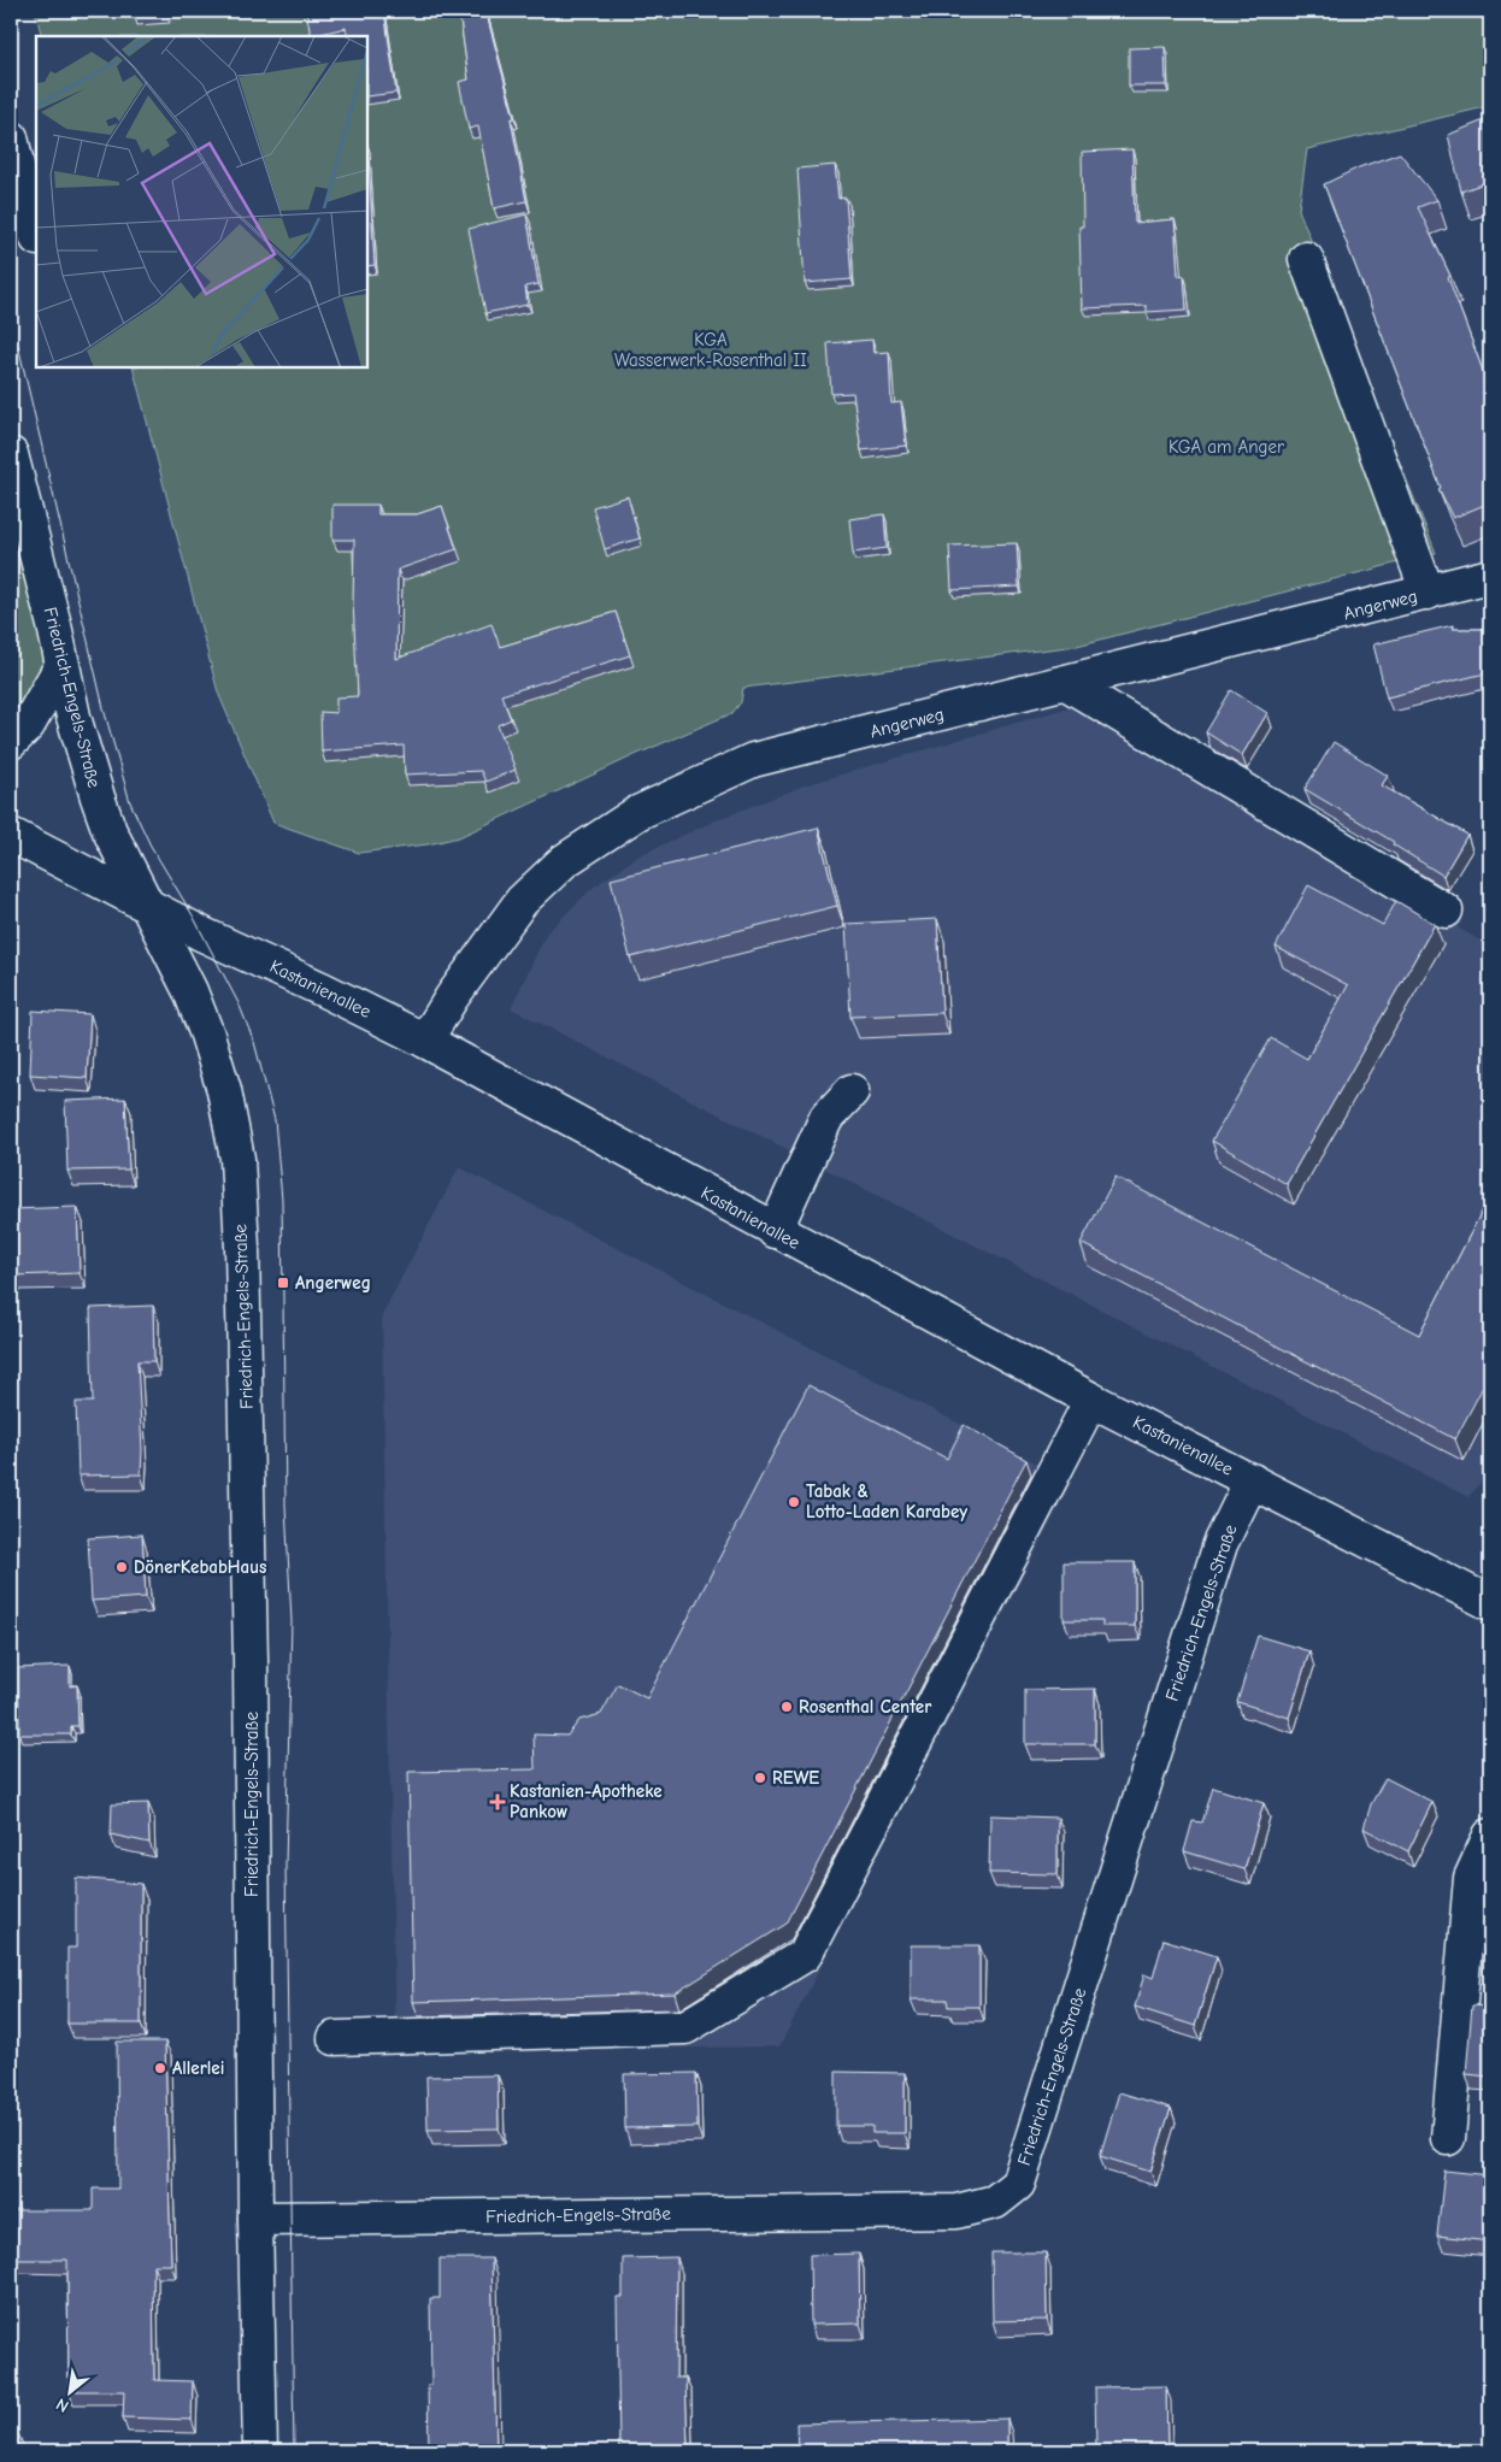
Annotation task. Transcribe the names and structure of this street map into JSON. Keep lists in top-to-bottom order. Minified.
{"streets":{"street":["Angerweg","Friedrich-Engels-Straße","Kastanienallee"]},"crossings":[["Angerweg","Kastanienallee"],["Friedrich-Engels-Straße","Kastanienallee"]],"parks":["KGA Wasserwerk-Rosenthal II","KGA am Anger"],"places":{"transit":["Angerweg"],"other":["Tabak & Lotto-Laden Karabey","DönerKebabHaus","Rosenthal Center","REWE","Allerlei"],"health":["Kastanien-Apotheke Pankow"]},"north":"bottom left"}
